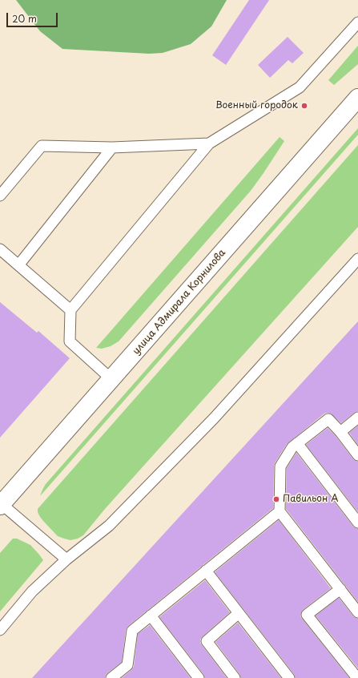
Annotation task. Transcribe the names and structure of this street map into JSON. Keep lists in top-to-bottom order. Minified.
{"streets":{"main road":["улица Адмирала Корнилова"]},"places":["Военный городок","Павильон А"],"scale_bar":"20 m"}
